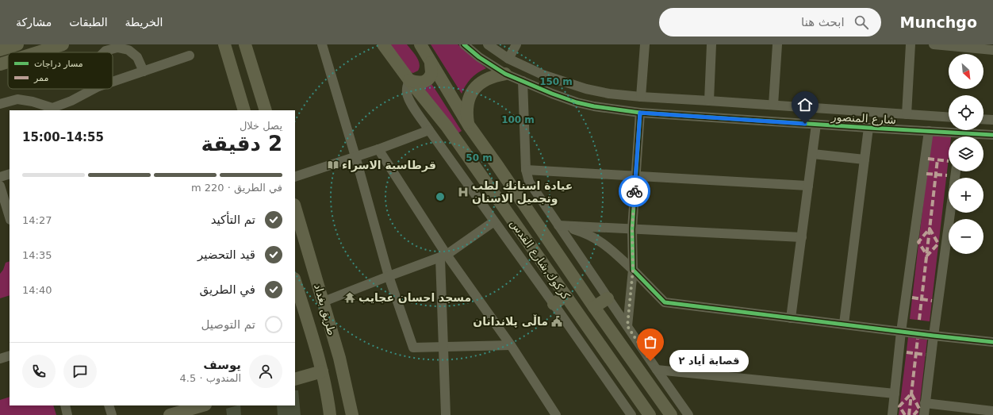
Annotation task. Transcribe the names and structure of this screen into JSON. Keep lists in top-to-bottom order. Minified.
{"streets":{"main road":["كركوك,شارع القدس","طريق بغداد"],"street":["شارع المنصور"]},"places":{"library":["قرطاسية الاسراء"],"hospital":["عيادة اسنانك لطب وتجميل الاسنان"],"temple":["مسجد احسان عجايب"],"public building":["ماڵی پلاندانان"],"other":["قصابة أياد ٢"]},"legend":["مسار دراجات","ممر"],"north":"bottom right","page":{"header":"Munchgo","search":"ابحث هنا","nav":["الخريطة","الطبقات","مشاركة"],"map_buttons":["+","−"],"heading":["2 دقيقة","يصل خلال","14:55–15:00"],"panel":["يوسف","المندوب · 4.5"],"bar":"في الطريق · 220 m","list":[["تم التأكيد","14:27"],["قيد التحضير","14:35"],["في الطريق","14:40"],"تم التوصيل"],"bubble":"قصابة أياد ٢"},"rings":["150 m","100 m","50 m"]}
